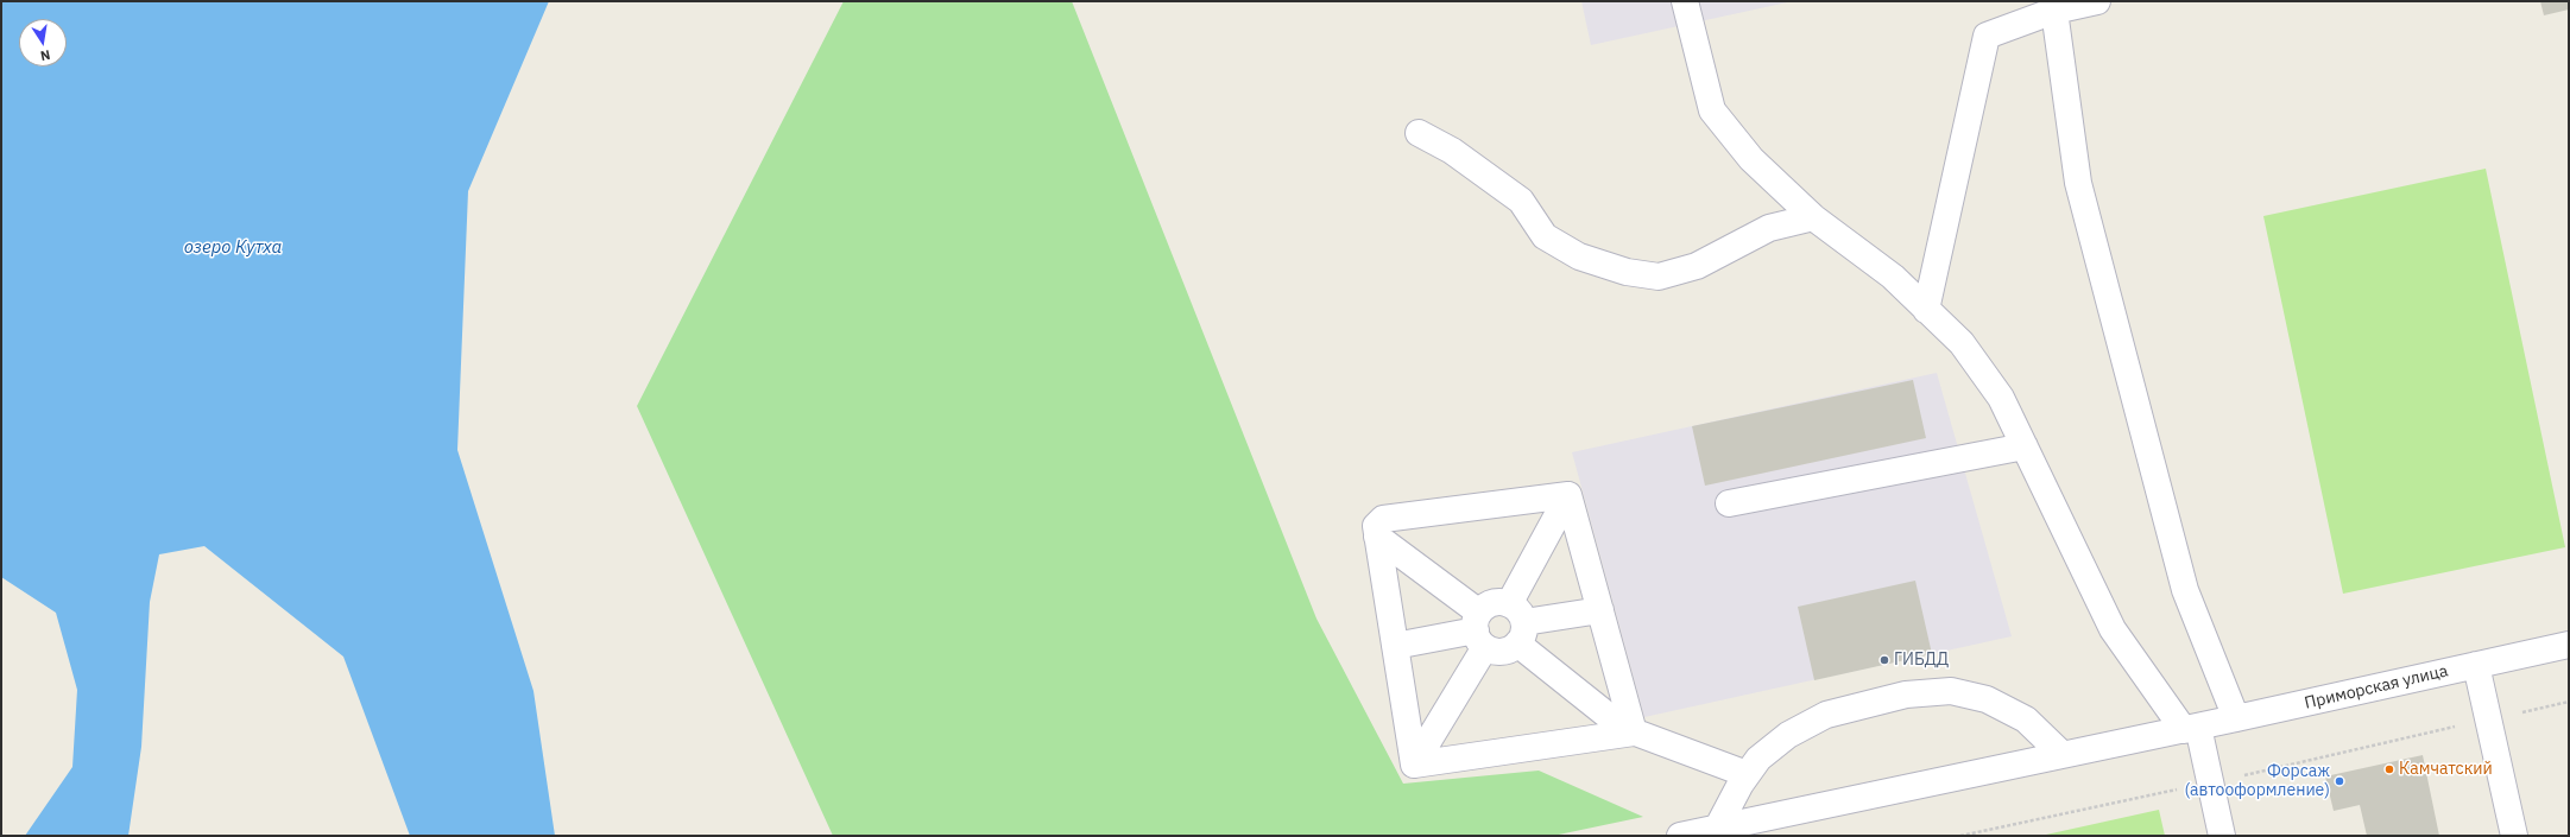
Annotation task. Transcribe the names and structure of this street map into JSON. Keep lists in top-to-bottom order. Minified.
{"streets":{"street":["Приморская улица"]},"water":["озеро Кутха"],"places":["ГИБДД","Камчатский","Форсаж (автооформление)"],"north":"bottom"}
